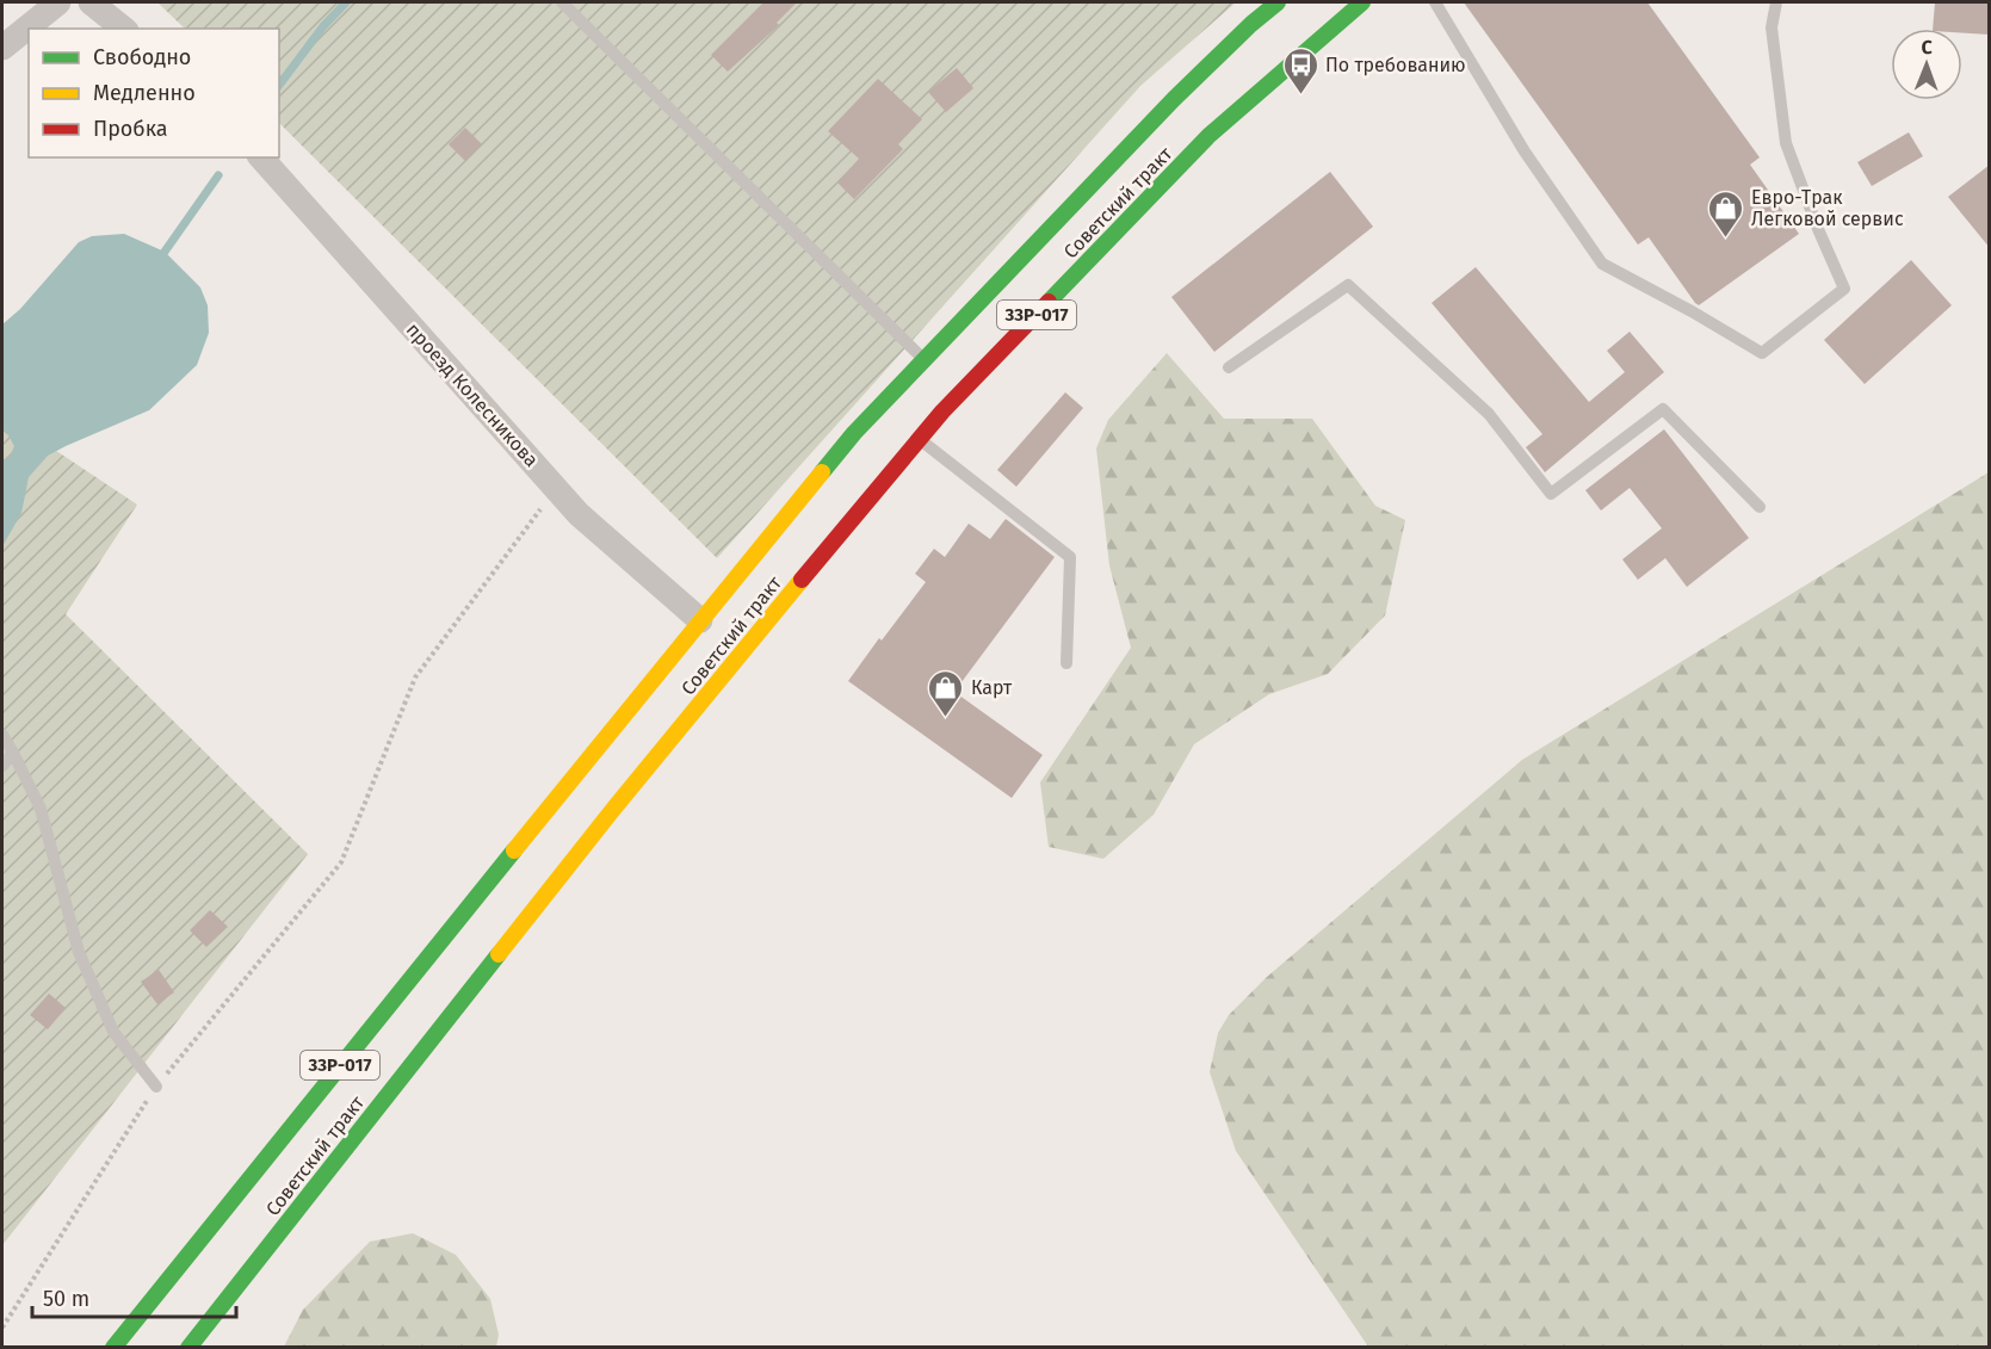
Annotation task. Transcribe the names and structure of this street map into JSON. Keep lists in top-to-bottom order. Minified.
{"streets":{"highway":["Советский тракт","33Р-017"],"street":["проезд Колесникова"]},"crossings":[["Советский тракт","проезд Колесникова"]],"places":{"bus stop":["По требованию"],"shop":["Евро-Трак Легковой сервис","Карт"]},"legend":["Свободно","Медленно","Пробка"],"scale_bar":"50 m","north":"top"}
